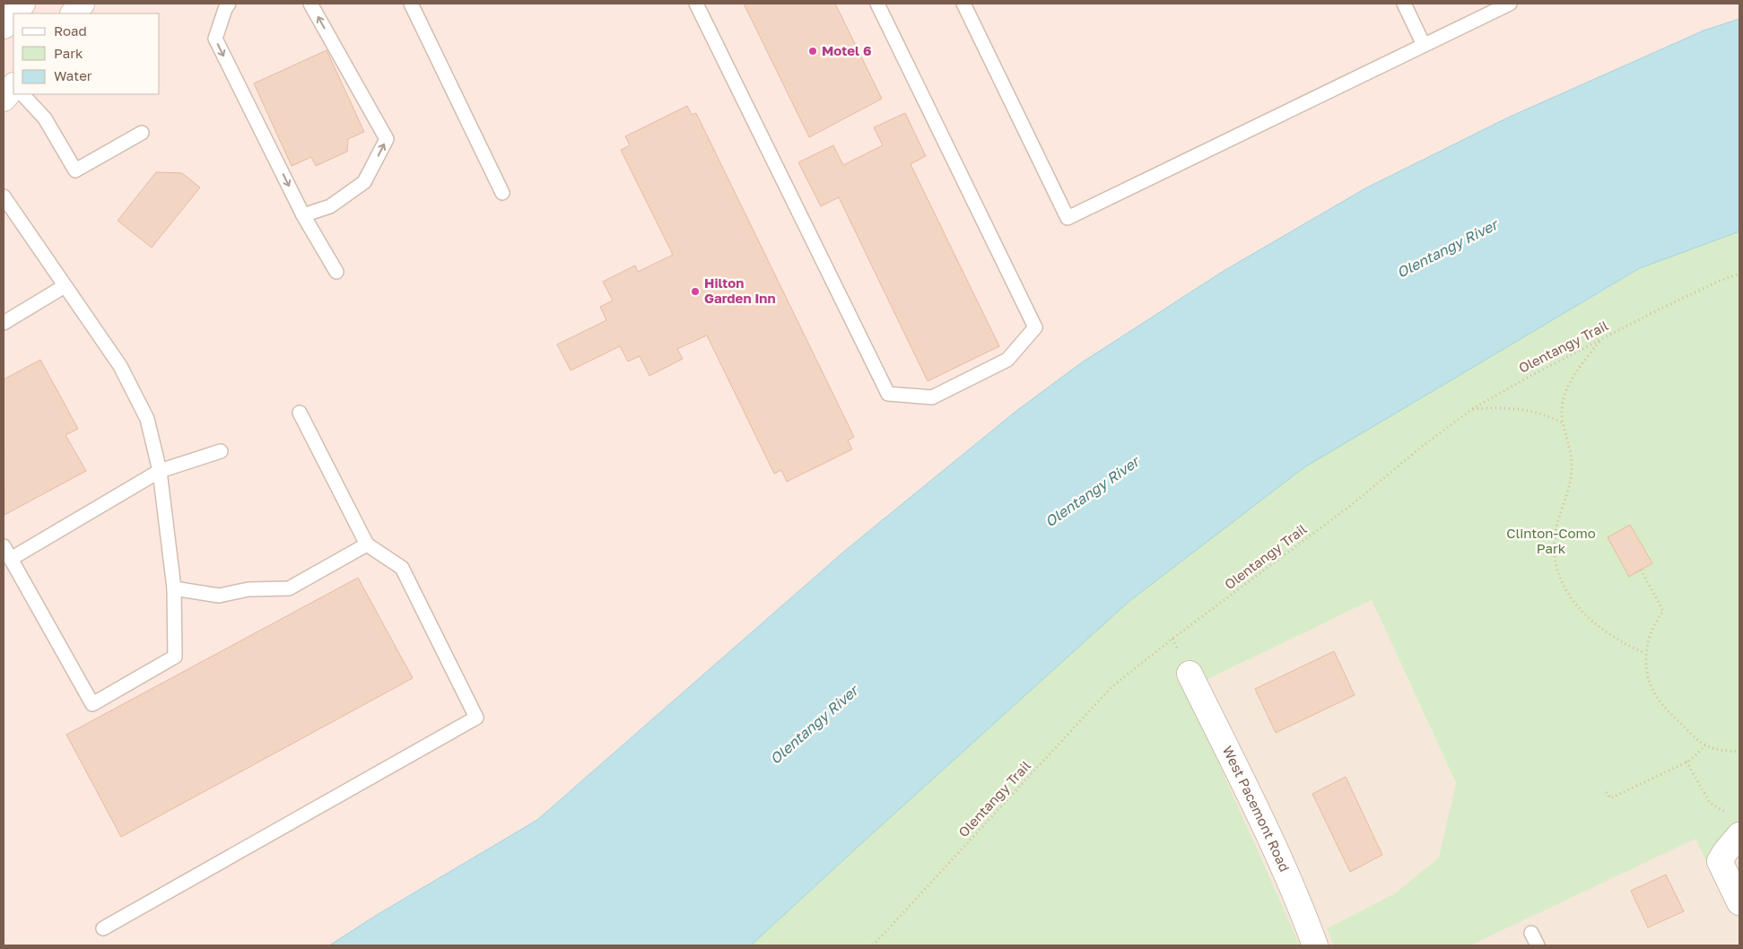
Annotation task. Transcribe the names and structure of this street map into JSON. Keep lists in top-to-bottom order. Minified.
{"streets":{"street":["West Pacemont Road"],"path":["Olentangy Trail"]},"water":["Olentangy River"],"parks":["Clinton-Como Park"],"places":["Motel 6","Hilton Garden Inn"],"legend":["Road","Park","Water"]}
